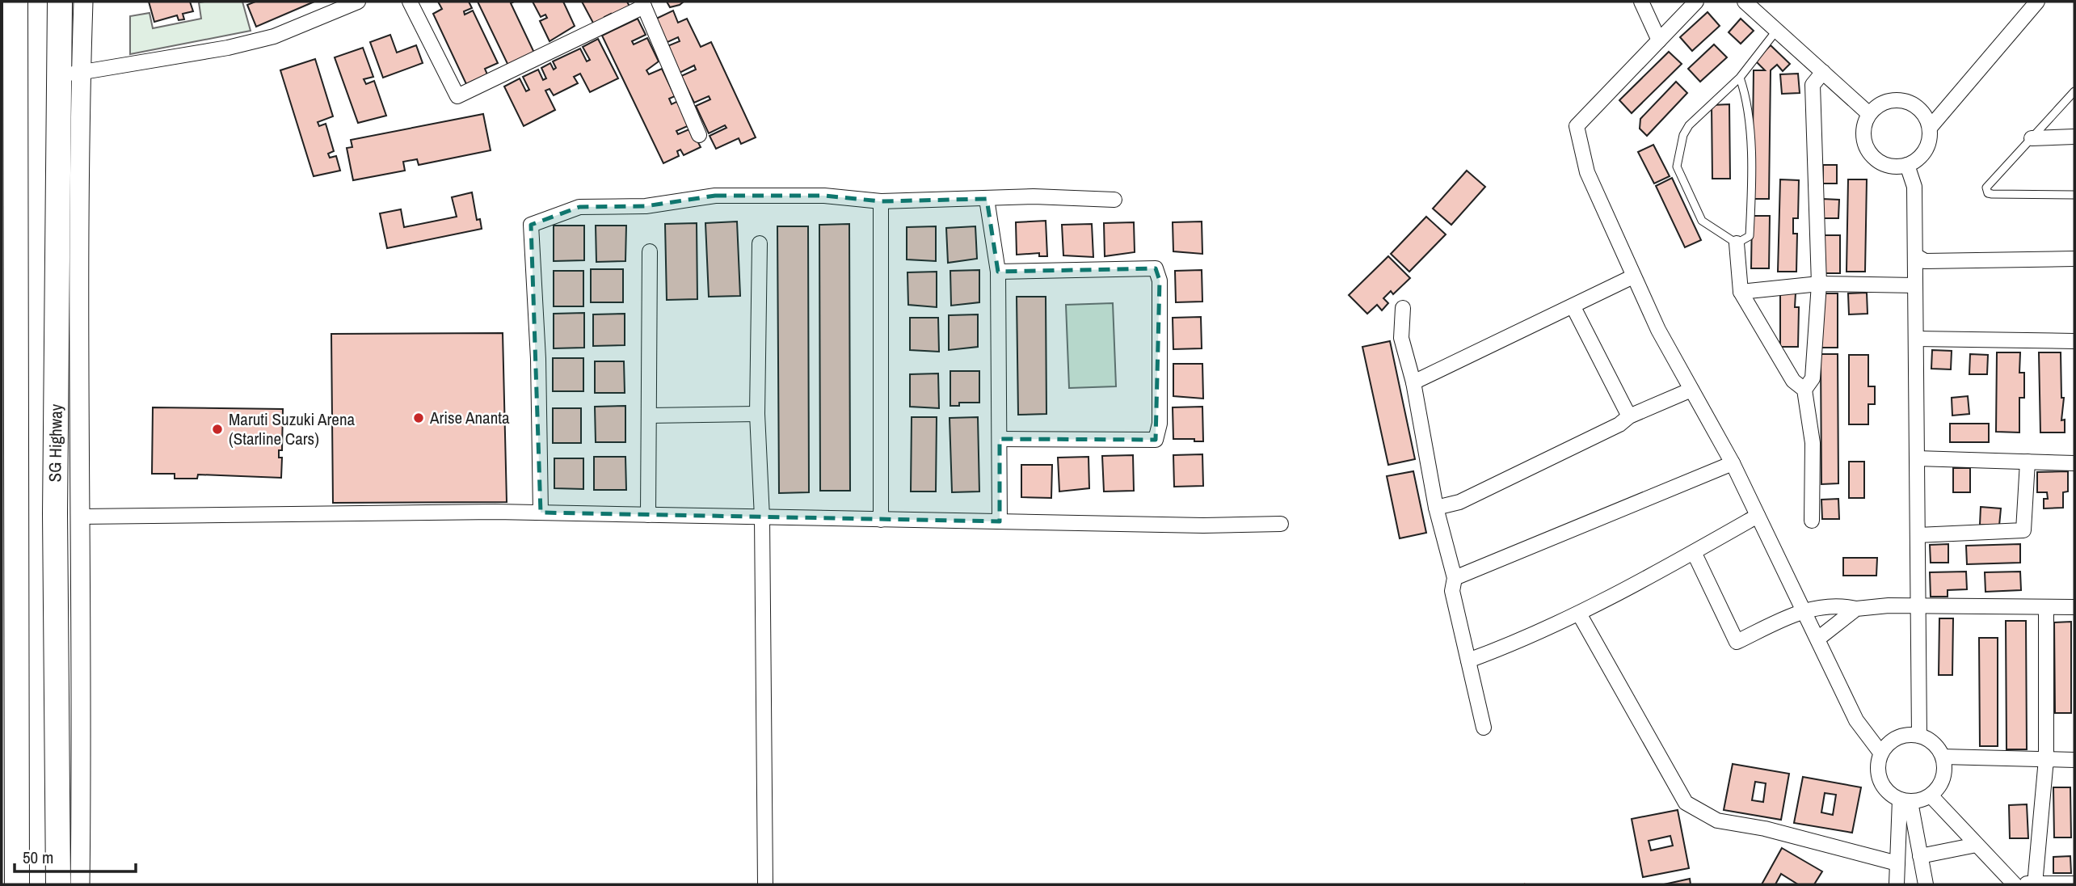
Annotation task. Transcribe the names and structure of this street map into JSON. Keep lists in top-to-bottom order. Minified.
{"streets":{"highway":["SG Highway"]},"places":["Arise Ananta","Maruti Suzuki Arena (Starline Cars)"],"scale_bar":"50 m"}
